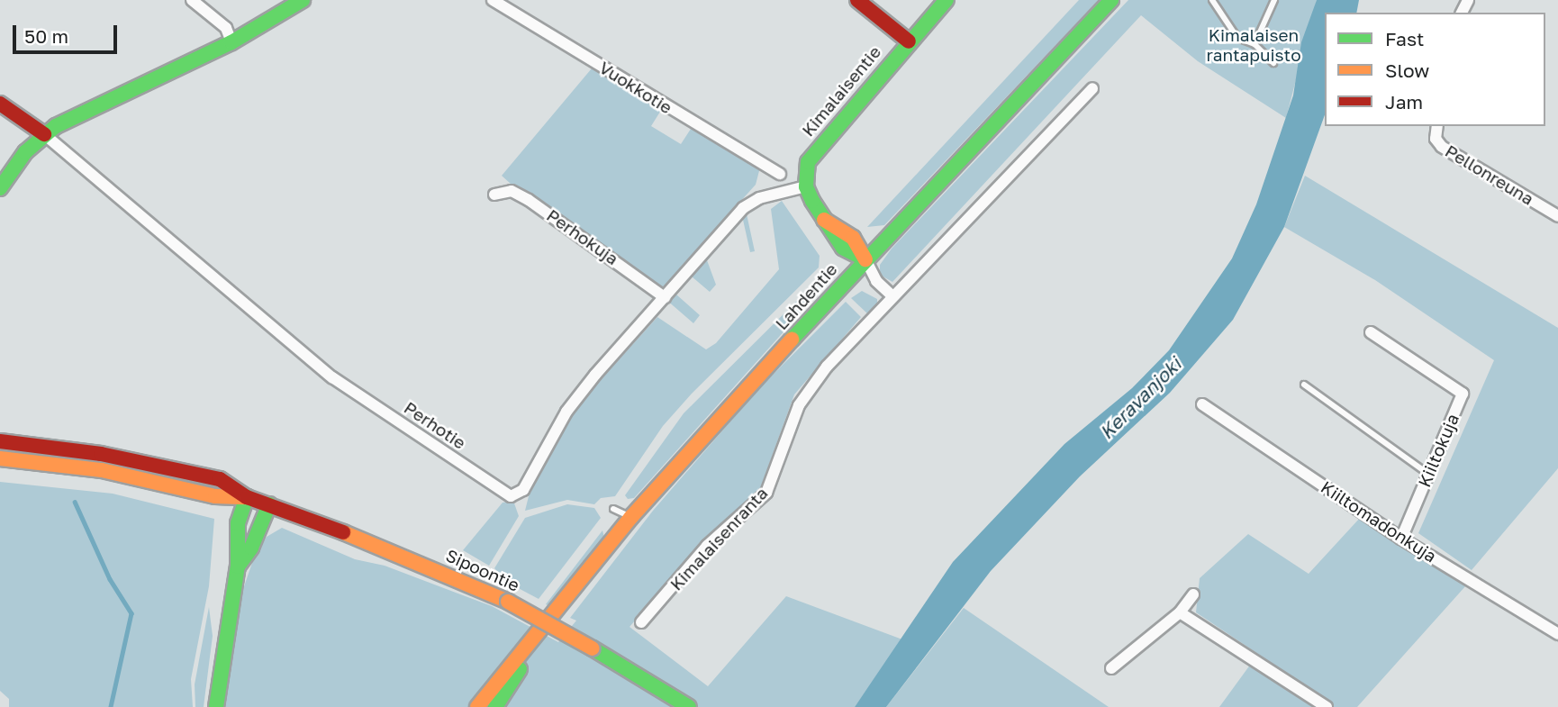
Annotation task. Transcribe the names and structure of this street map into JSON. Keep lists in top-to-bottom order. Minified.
{"streets":{"main road":["Kimalaisentie","Lahdentie","Perhotie","Sipoontie"],"street":["Vuokkotie","Pellonreuna","Perhokuja","Kiiltokuja","Kiiltomadonkuja","Kimalaisenranta"]},"crossings":[["Kimalaisentie","Perhotie"],["Perhokuja","Perhotie"],["Kiiltokuja","Kiiltomadonkuja"]],"water":["Keravanjoki"],"parks":["Kimalaisen rantapuisto"],"legend":["Fast","Slow","Jam"],"scale_bar":"50 m"}
